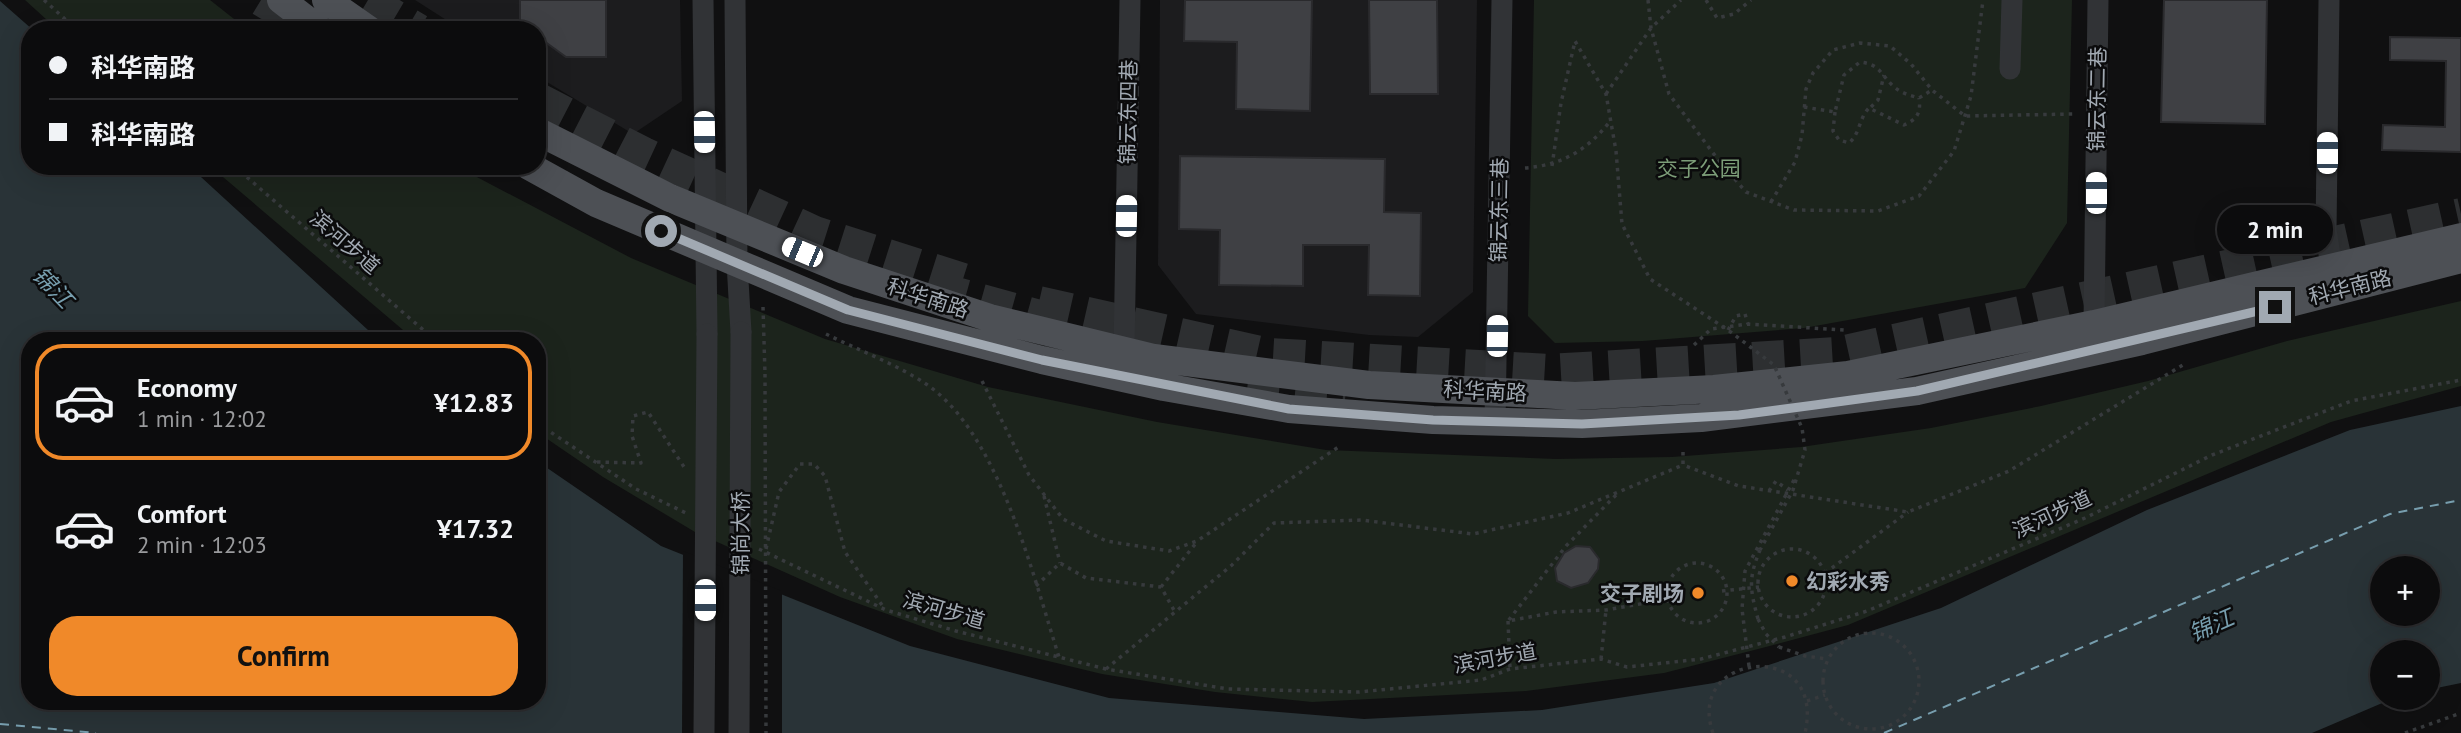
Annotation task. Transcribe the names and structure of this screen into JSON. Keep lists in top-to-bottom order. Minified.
{"streets":{"main road":["科华南路"],"street":["锦云东二巷","锦云东四巷","锦云东三巷","锦尚大桥"],"path":["滨河步道"]},"crossings":[["锦云东二巷","科华南路"],["锦云东四巷","科华南路"],["锦云东三巷","科华南路"],["科华南路","锦尚大桥"]],"water":["锦江"],"parks":["交子公园"],"places":["幻彩水秀","交子剧场"],"page":{"banner":["科华南路","科华南路"],"bubble":"2 min","list":[{"name":"Economy","note":"1 min · 12:02","value":"¥12.83"},{"name":"Comfort","note":"2 min · 12:03","value":"¥17.32"}],"map_buttons":["+","−"],"buttons":"Confirm"}}
